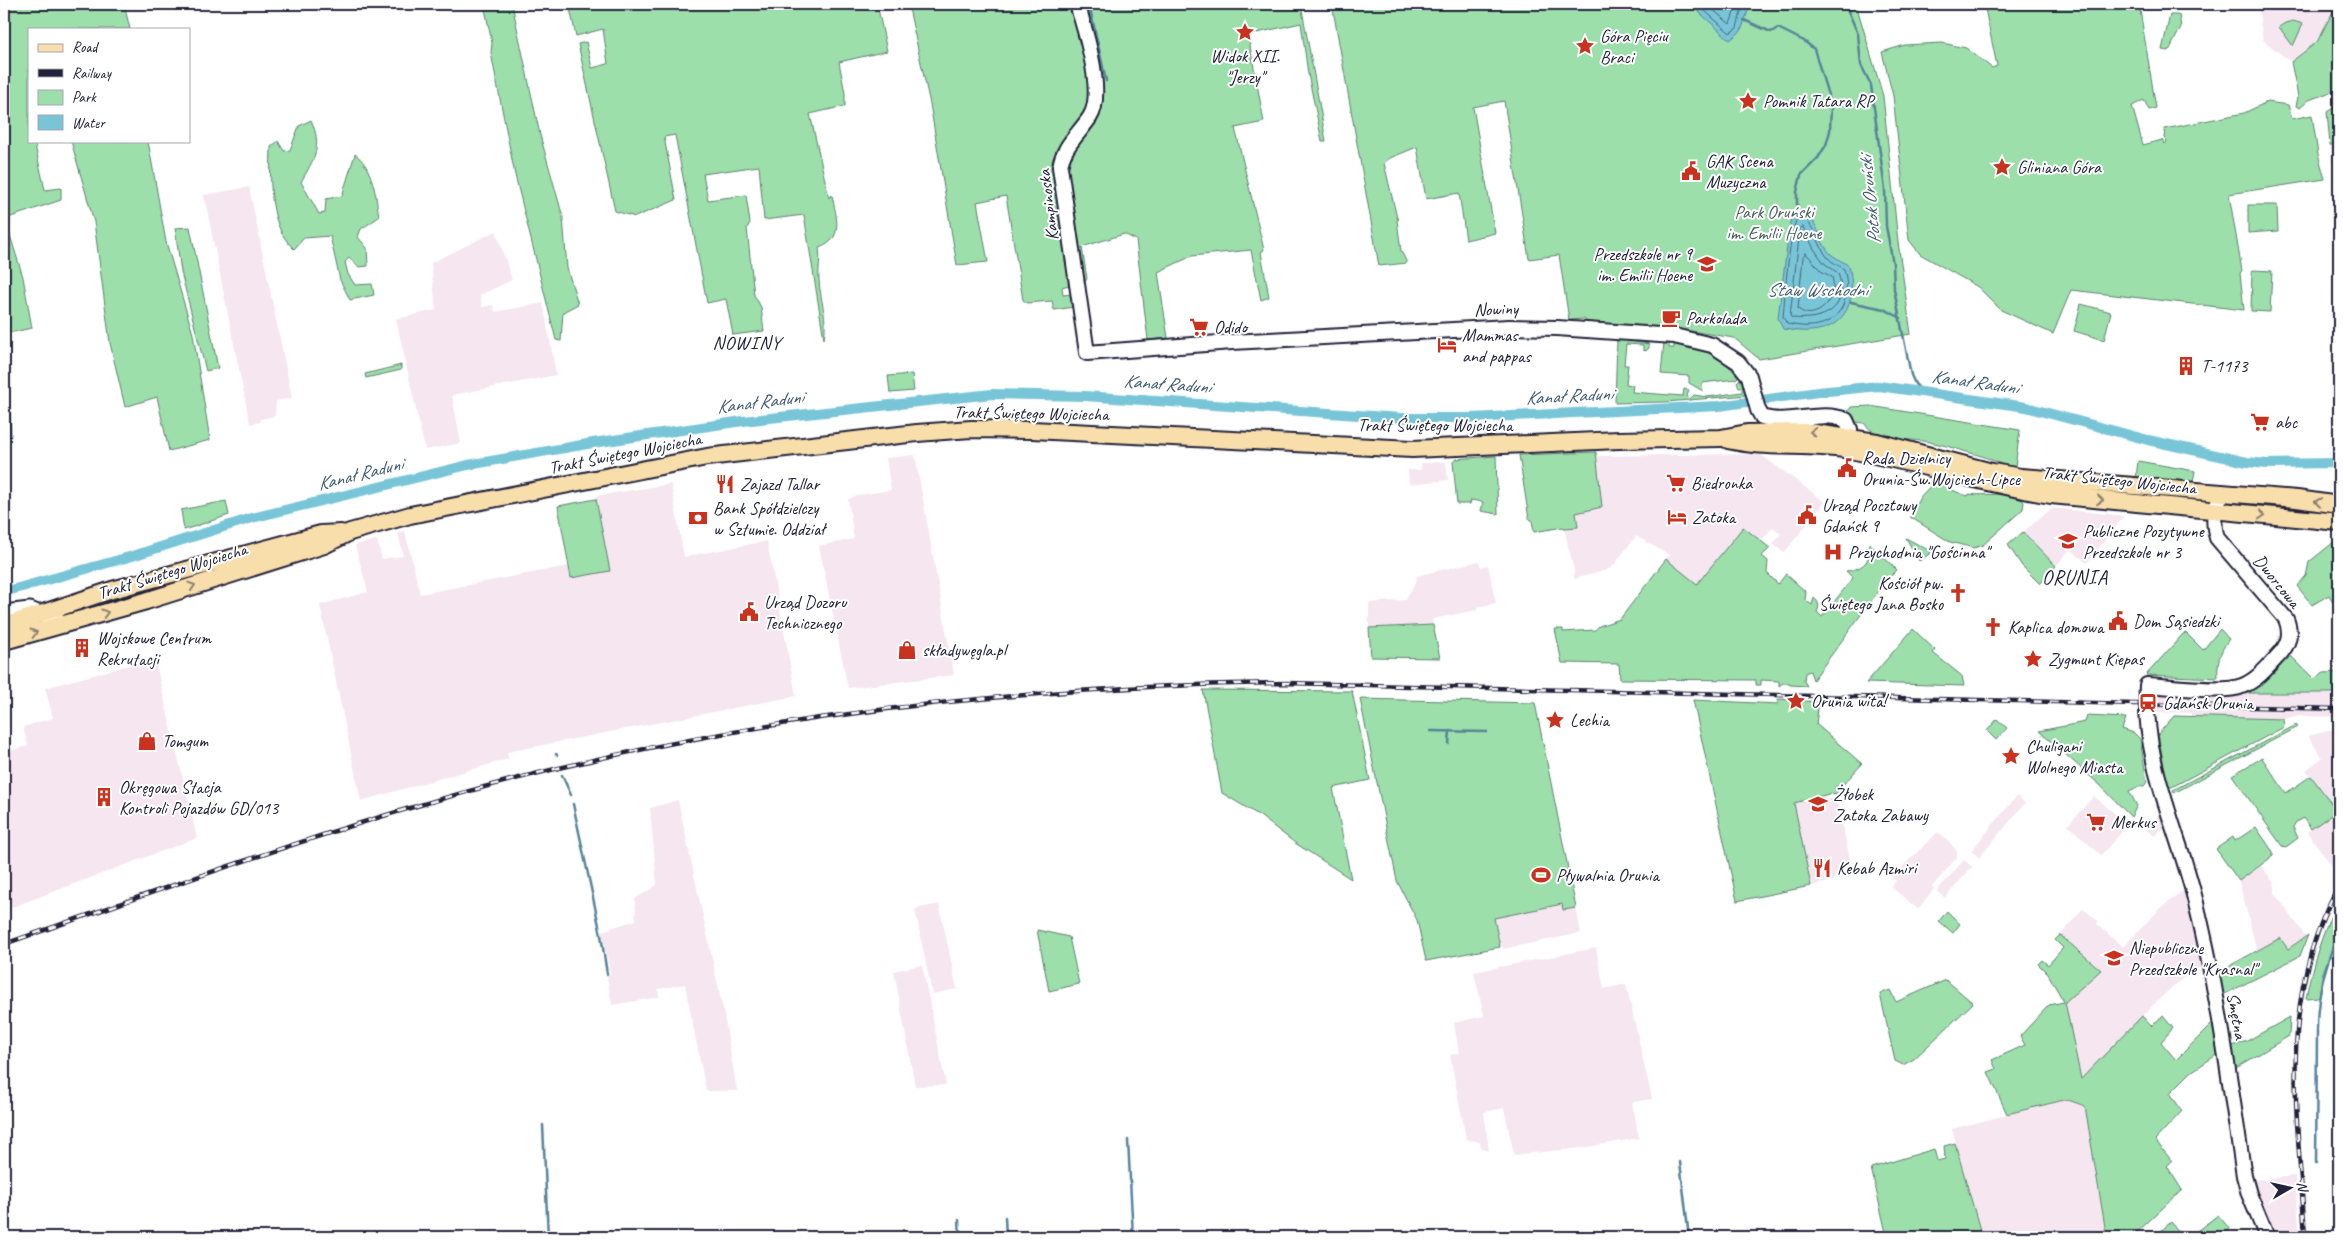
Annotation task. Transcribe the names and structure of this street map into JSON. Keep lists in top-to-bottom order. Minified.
{"streets":{"main road":["Trakt Świętego Wojciecha"],"street":["Kampinoska","Nowiny","Dworcowa","Smętna"]},"crossings":[["Kampinoska","Nowiny"],["Nowiny","Trakt Świętego Wojciecha"],["Trakt Świętego Wojciecha","Dworcowa"],["Dworcowa","Smętna"]],"districts":["NOWINY","ORUNIA"],"water":["Potok Oruński","Staw Wschodni","Kanał Raduni"],"parks":["Park Oruński im. Emilii Hoene"],"places":{"place":["Widok XII. \"Jerzy\"","Góra Pięciu Braci","Pomnik Tatara RP","Gliniana Góra","Zygmunt Kiepas","Orunia wita!","Lechia","Chuligani Wolnego Miasta"],"public building":["GAK Scena Muzyczna","Rada Dzielnicy Orunia-Św.Wojciech-Lipce","Urząd Pocztowy Gdańsk 9","Urząd Dozoru Technicznego","Dom Sąsiedzki"],"school or university":["Przedszkole nr 9 im. Emilii Hoene","Publiczne Pozytywne Przedszkole nr 3","Żłobek Zatoka Zabawy","Niepubliczne Przedszkole \"Krasnal\""],"cafe":["Parkolada"],"supermarket":["Odido","abc","Biedronka","Merkus"],"hotel":["Mammas and pappas","Zatoka"],"building":["T-1173","Wojskowe Centrum Rekrutacji","Okręgowa Stacja Kontroli Pojazdów GD/013"],"restaurant":["Zajazd Tallar","Kebab Azmiri"],"bank":["Bank Spółdzielczy w Sztumie. Oddział"],"hospital":["Przychodnia \"Gościnna\""],"church":["Kościół pw. Świętego Jana Bosko","Kaplica domowa"],"shop":["składywęgla.pl","Tomgum"],"station":["Gdańsk Orunia"],"sports":["Pływalnia Orunia"]},"legend":["Road","Railway","Park","Water"],"north":"right"}
